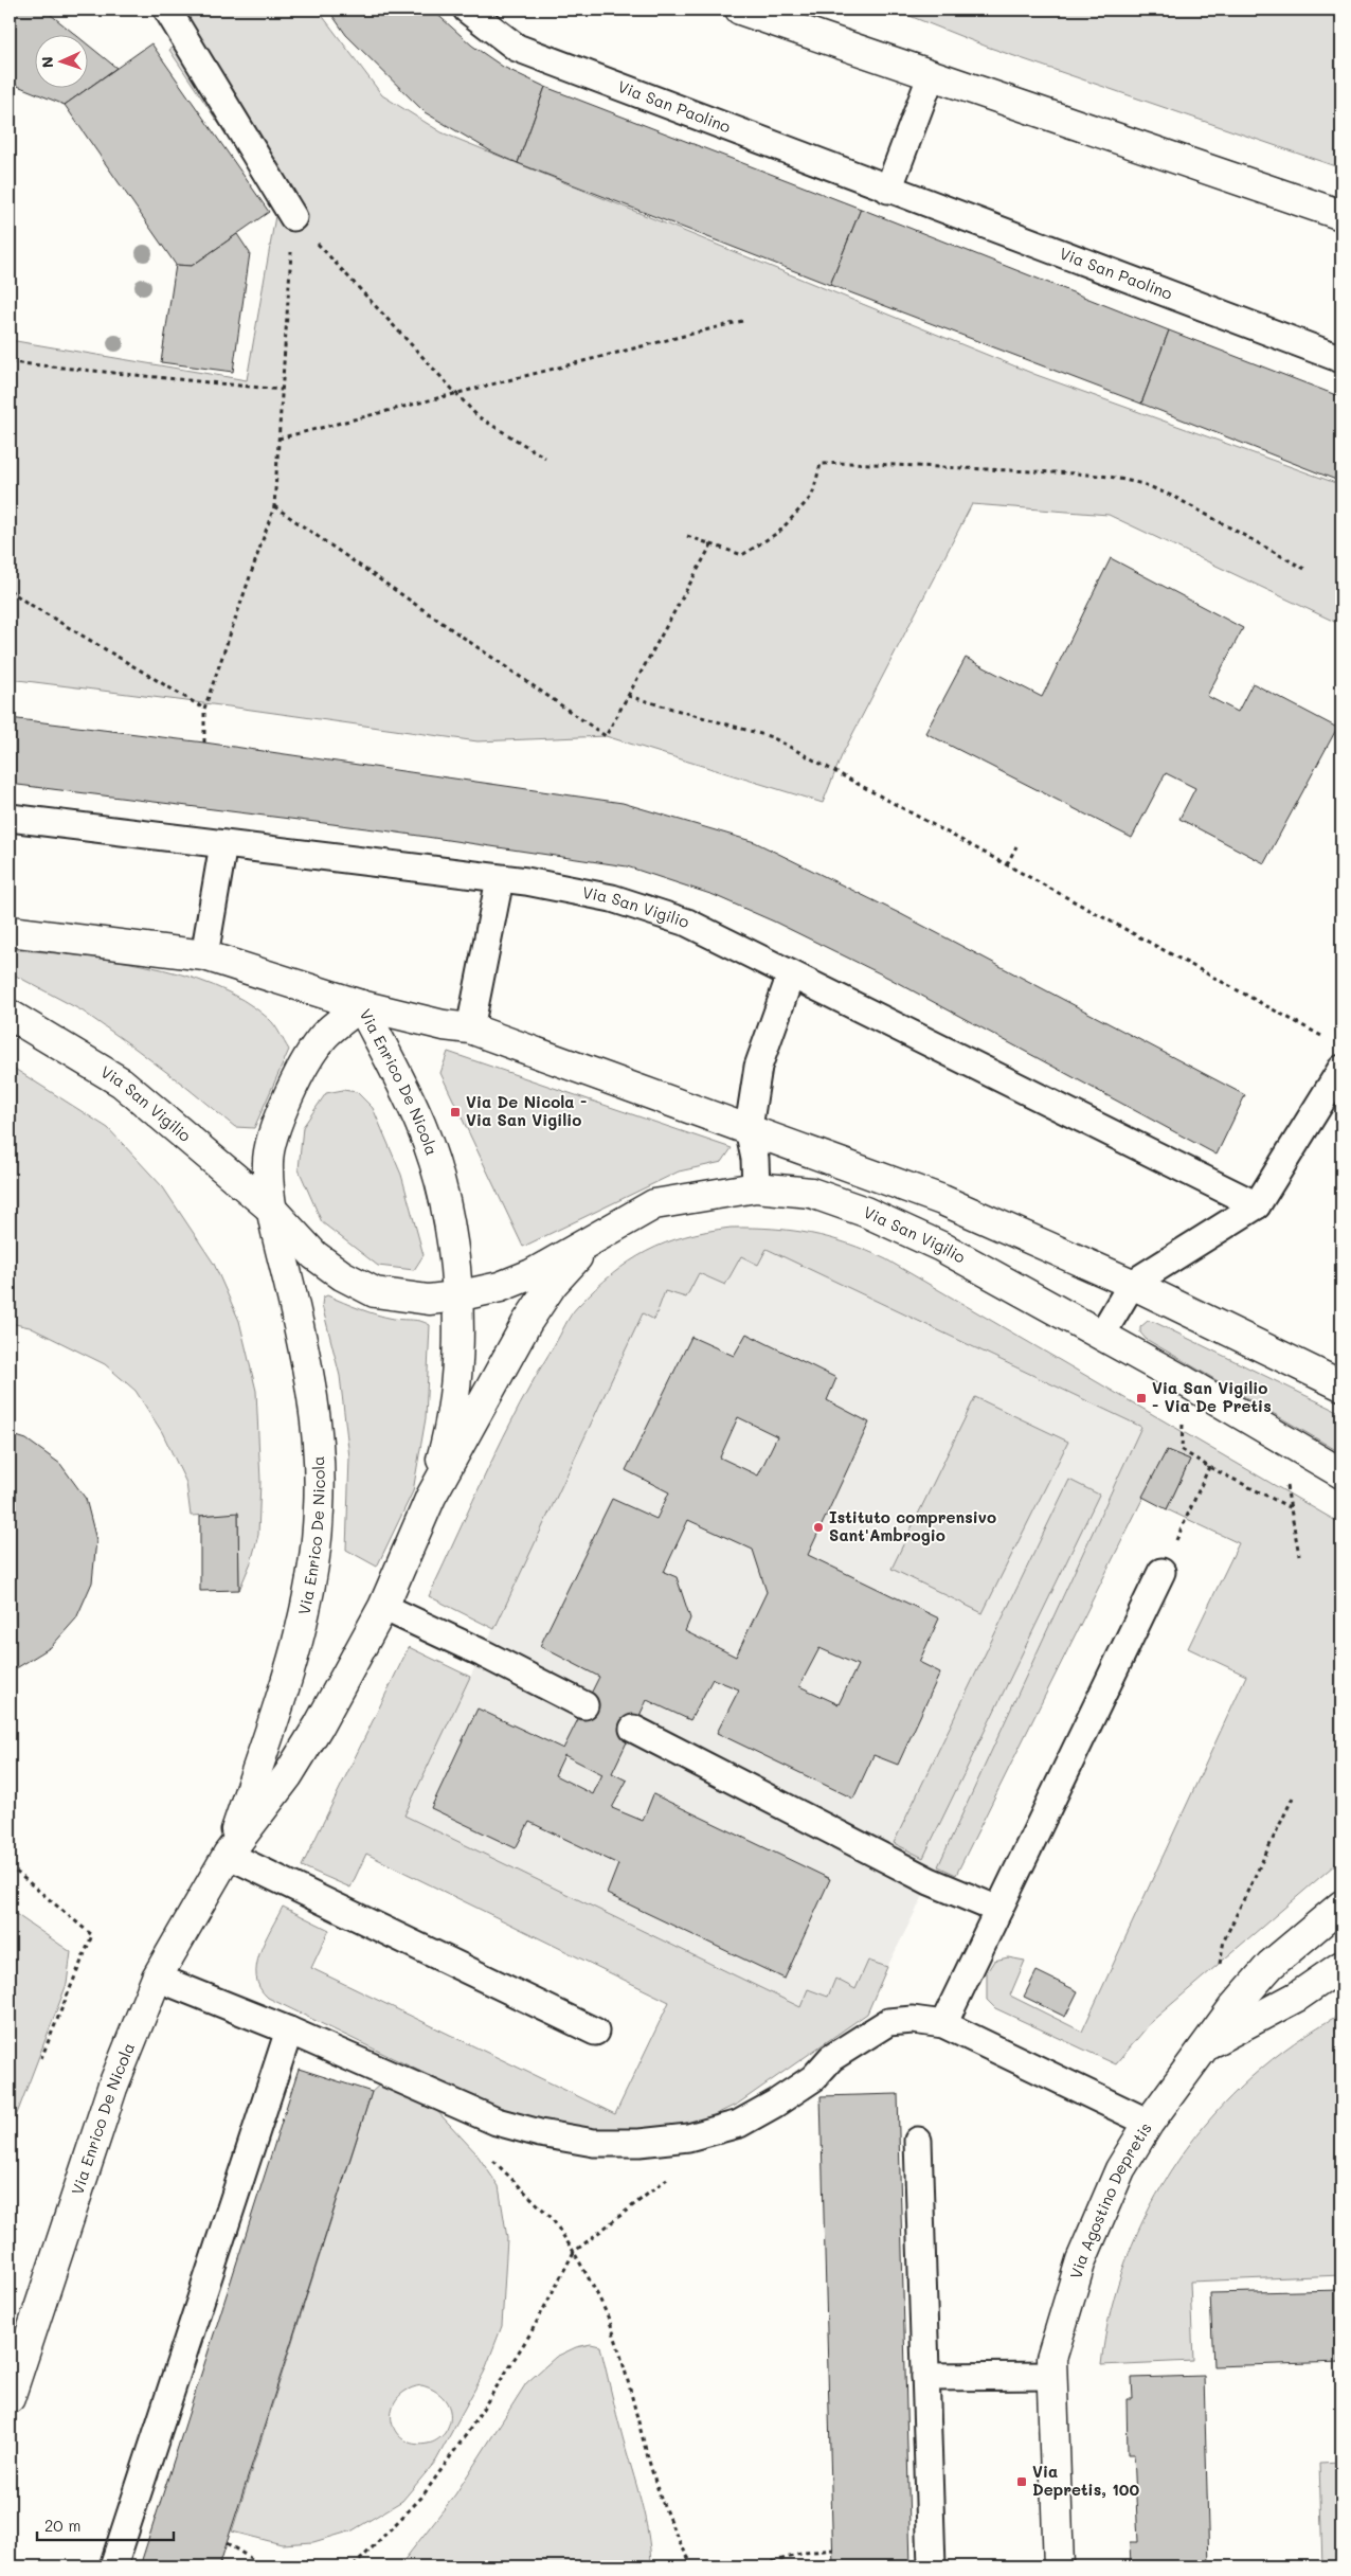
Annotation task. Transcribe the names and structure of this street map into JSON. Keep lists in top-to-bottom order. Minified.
{"streets":{"street":["Via San Vigilio","Via Enrico De Nicola","Via Agostino Depretis"],"lane":["Via San Paolino"]},"crossings":[["Via San Vigilio","Via Enrico De Nicola"]],"places":{"transit":["Via De Nicola - Via San Vigilio","Via San Vigilio - Via De Pretis","Via Depretis, 100"],"other":["Istituto comprensivo Sant'Ambrogio"]},"scale_bar":"20 m","north":"left"}
